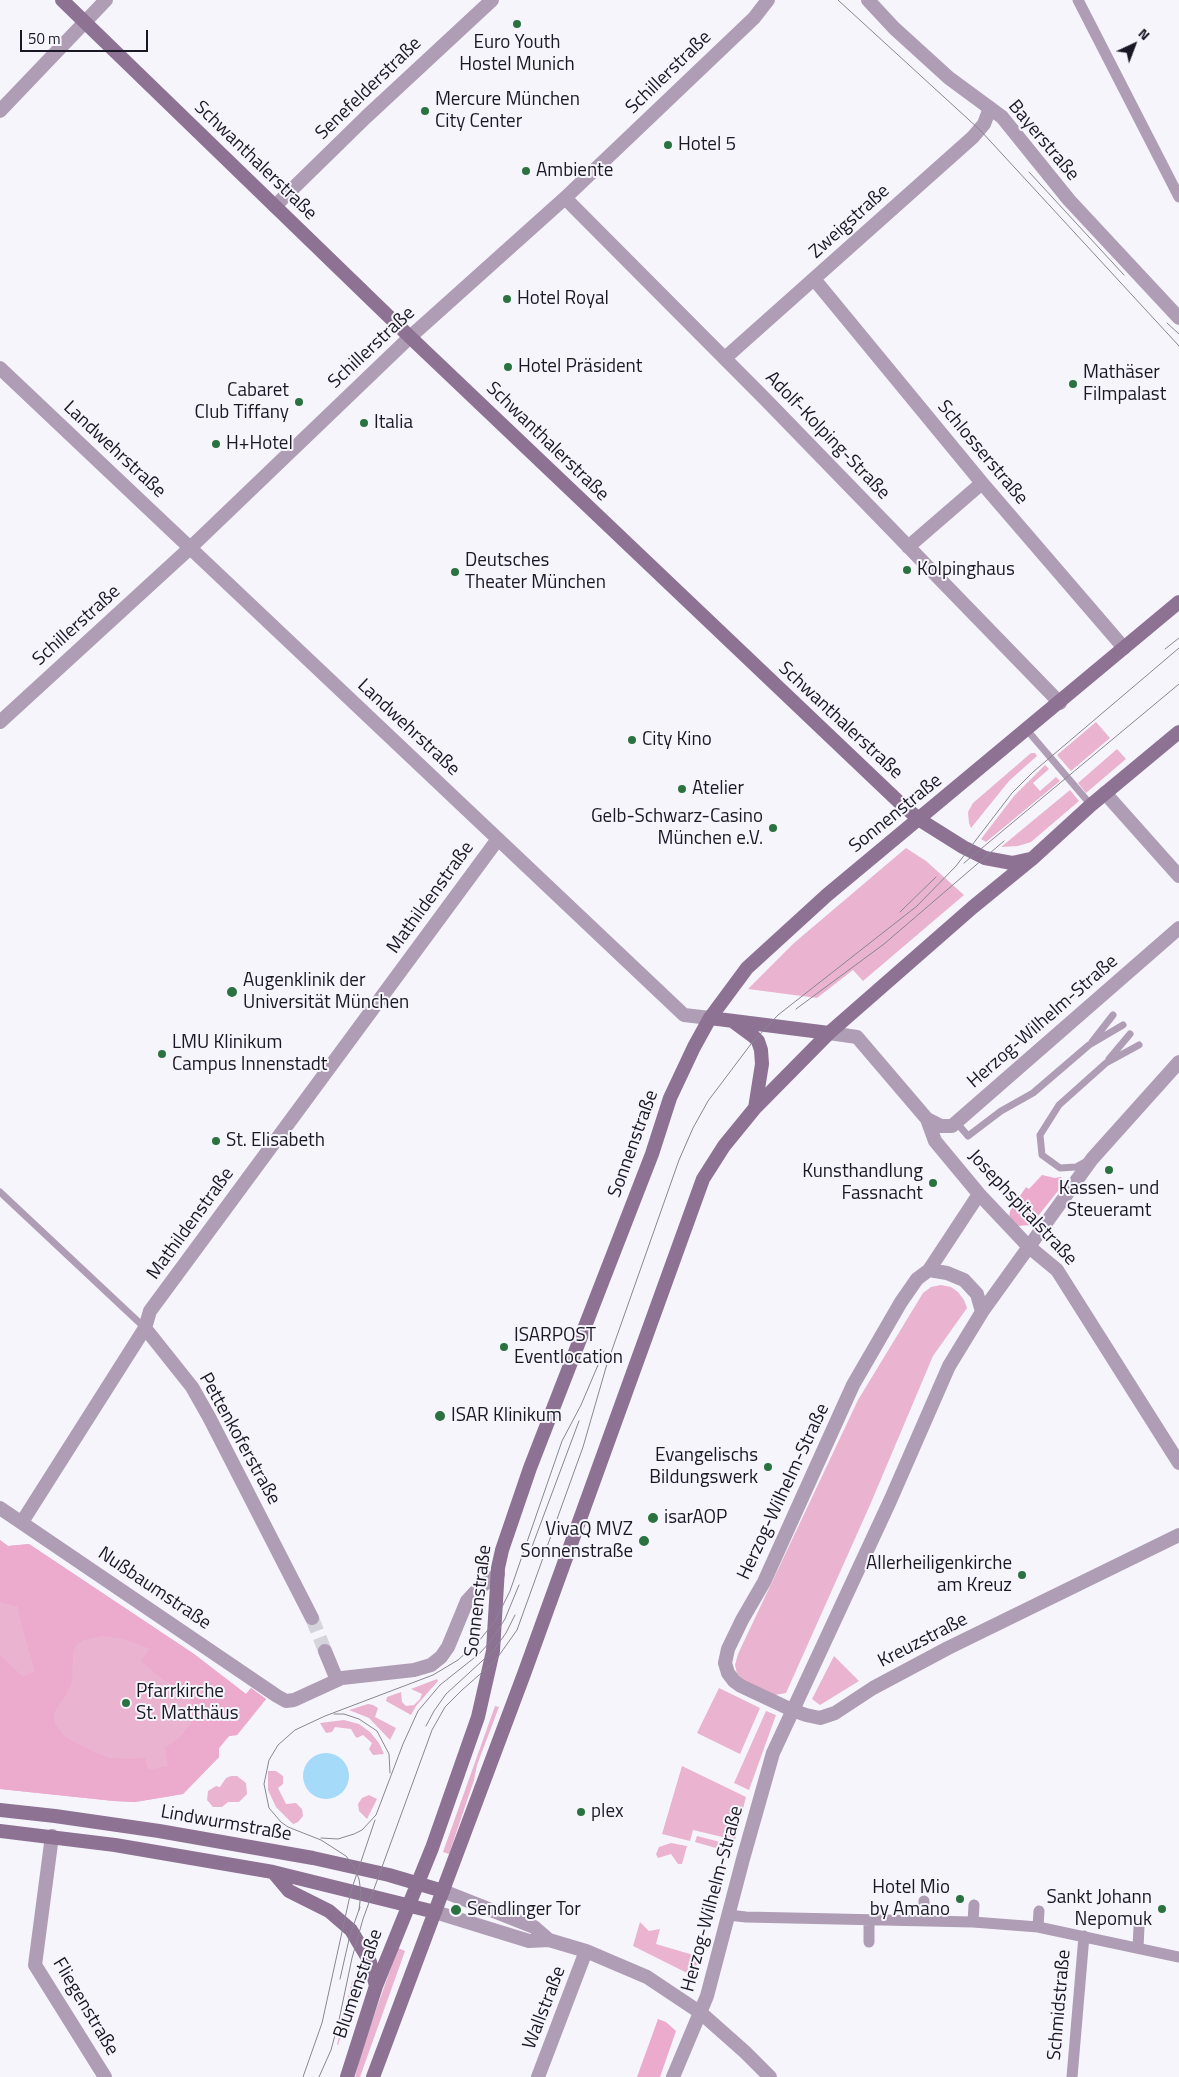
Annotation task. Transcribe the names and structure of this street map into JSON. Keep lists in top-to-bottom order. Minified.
{"streets":{"main road":["Schwanthalerstraße","Landwehrstraße","Sonnenstraße","Lindwurmstraße","Blumenstraße"],"street":["Schillerstraße","Senefelderstraße","Bayerstraße","Zweigstraße","Adolf-Kolping-Straße","Schlosserstraße","Mathildenstraße","Herzog-Wilhelm-Straße","Josephspitalstraße","Pettenkoferstraße","Nußbaumstraße","Kreuzstraße","Schmidstraße","Fliegenstraße","Wallstraße"]},"crossings":[["Schillerstraße","Schwanthalerstraße"],["Schillerstraße","Adolf-Kolping-Straße"],["Schillerstraße","Landwehrstraße"],["Senefelderstraße","Schwanthalerstraße"],["Bayerstraße","Zweigstraße"],["Schwanthalerstraße","Sonnenstraße"],["Zweigstraße","Adolf-Kolping-Straße"],["Zweigstraße","Schlosserstraße"],["Adolf-Kolping-Straße","Sonnenstraße"],["Landwehrstraße","Sonnenstraße"],["Landwehrstraße","Mathildenstraße"],["Landwehrstraße","Josephspitalstraße"],["Schlosserstraße","Sonnenstraße"],["Sonnenstraße","Lindwurmstraße"],["Sonnenstraße","Blumenstraße"],["Mathildenstraße","Pettenkoferstraße"],["Mathildenstraße","Nußbaumstraße"],["Herzog-Wilhelm-Straße","Josephspitalstraße"],["Herzog-Wilhelm-Straße","Kreuzstraße"],["Lindwurmstraße","Blumenstraße"],["Lindwurmstraße","Fliegenstraße"]],"places":["Euro Youth Hostel Munich","Mercure München City Center","Hotel 5","Ambiente","Hotel Royal","Hotel Präsident","Mathäser Filmpalast","Cabaret Club Tiffany","Italia","H+Hotel","Kolpinghaus","Deutsches Theater München","City Kino","Atelier","Gelb-Schwarz-Casino München e.V.","Augenklinik der Universität München","LMU Klinikum Campus Innenstadt","St. Elisabeth","Kassen- und Steueramt","Kunsthandlung Fassnacht","ISARPOST Eventlocation","ISAR Klinikum","Evangelischs Bildungswerk","isarAOP","VivaQ MVZ Sonnenstraße","Allerheiligenkirche am Kreuz","Pfarrkirche St. Matthäus","plex","Hotel Mio by Amano","Sankt Johann Nepomuk","Sendlinger Tor"],"scale_bar":"50 m","north":"top right"}
